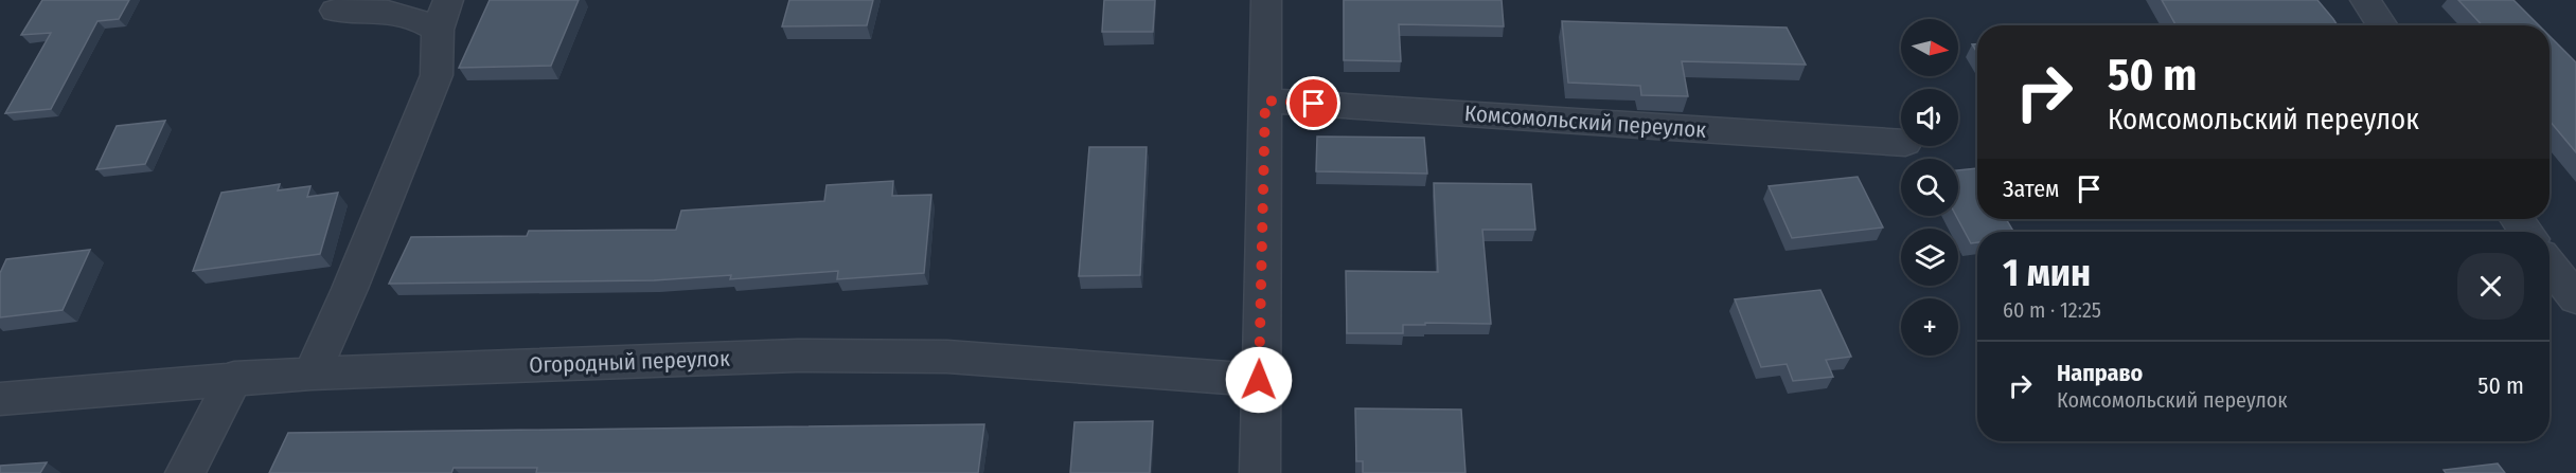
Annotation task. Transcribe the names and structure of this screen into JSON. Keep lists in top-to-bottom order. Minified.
{"streets":{"street":["Комсомольский переулок","Огородный переулок"]},"north":"right","page":{"map_buttons":"+","turn":["50 m","Комсомольский переулок"],"then":"Затем","heading":["1 мин","60 m · 12:25"],"list":[{"name":"Направо","note":"Комсомольский переулок","value":"50 m"}]}}
